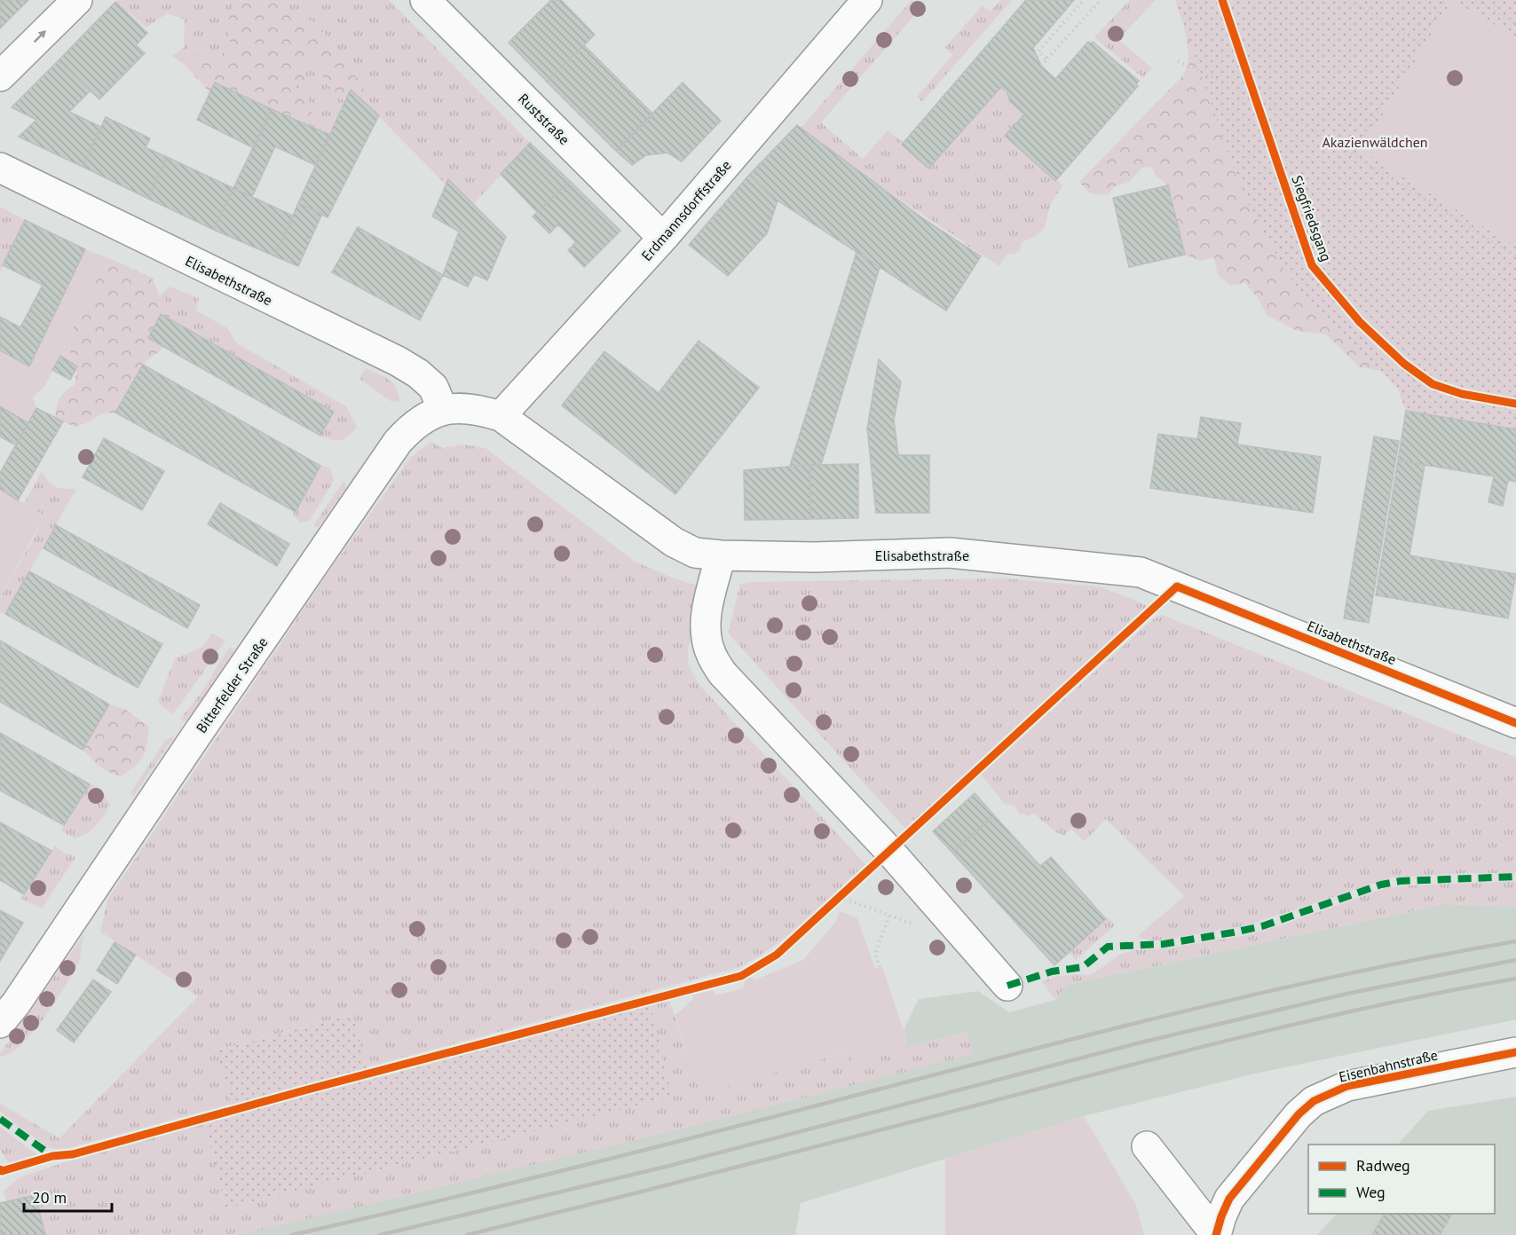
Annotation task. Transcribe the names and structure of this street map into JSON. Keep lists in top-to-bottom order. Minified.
{"streets":{"street":["Ruststraße","Erdmannsdorffstraße","Elisabethstraße","Bitterfelder Straße","Eisenbahnstraße"],"cycle path":["Siegfriedsgang"]},"crossings":[["Ruststraße","Erdmannsdorffstraße"],["Erdmannsdorffstraße","Elisabethstraße"],["Erdmannsdorffstraße","Bitterfelder Straße"],["Elisabethstraße","Bitterfelder Straße"]],"parks":["Akazienwäldchen"],"legend":["Radweg","Weg"],"scale_bar":"20 m"}
